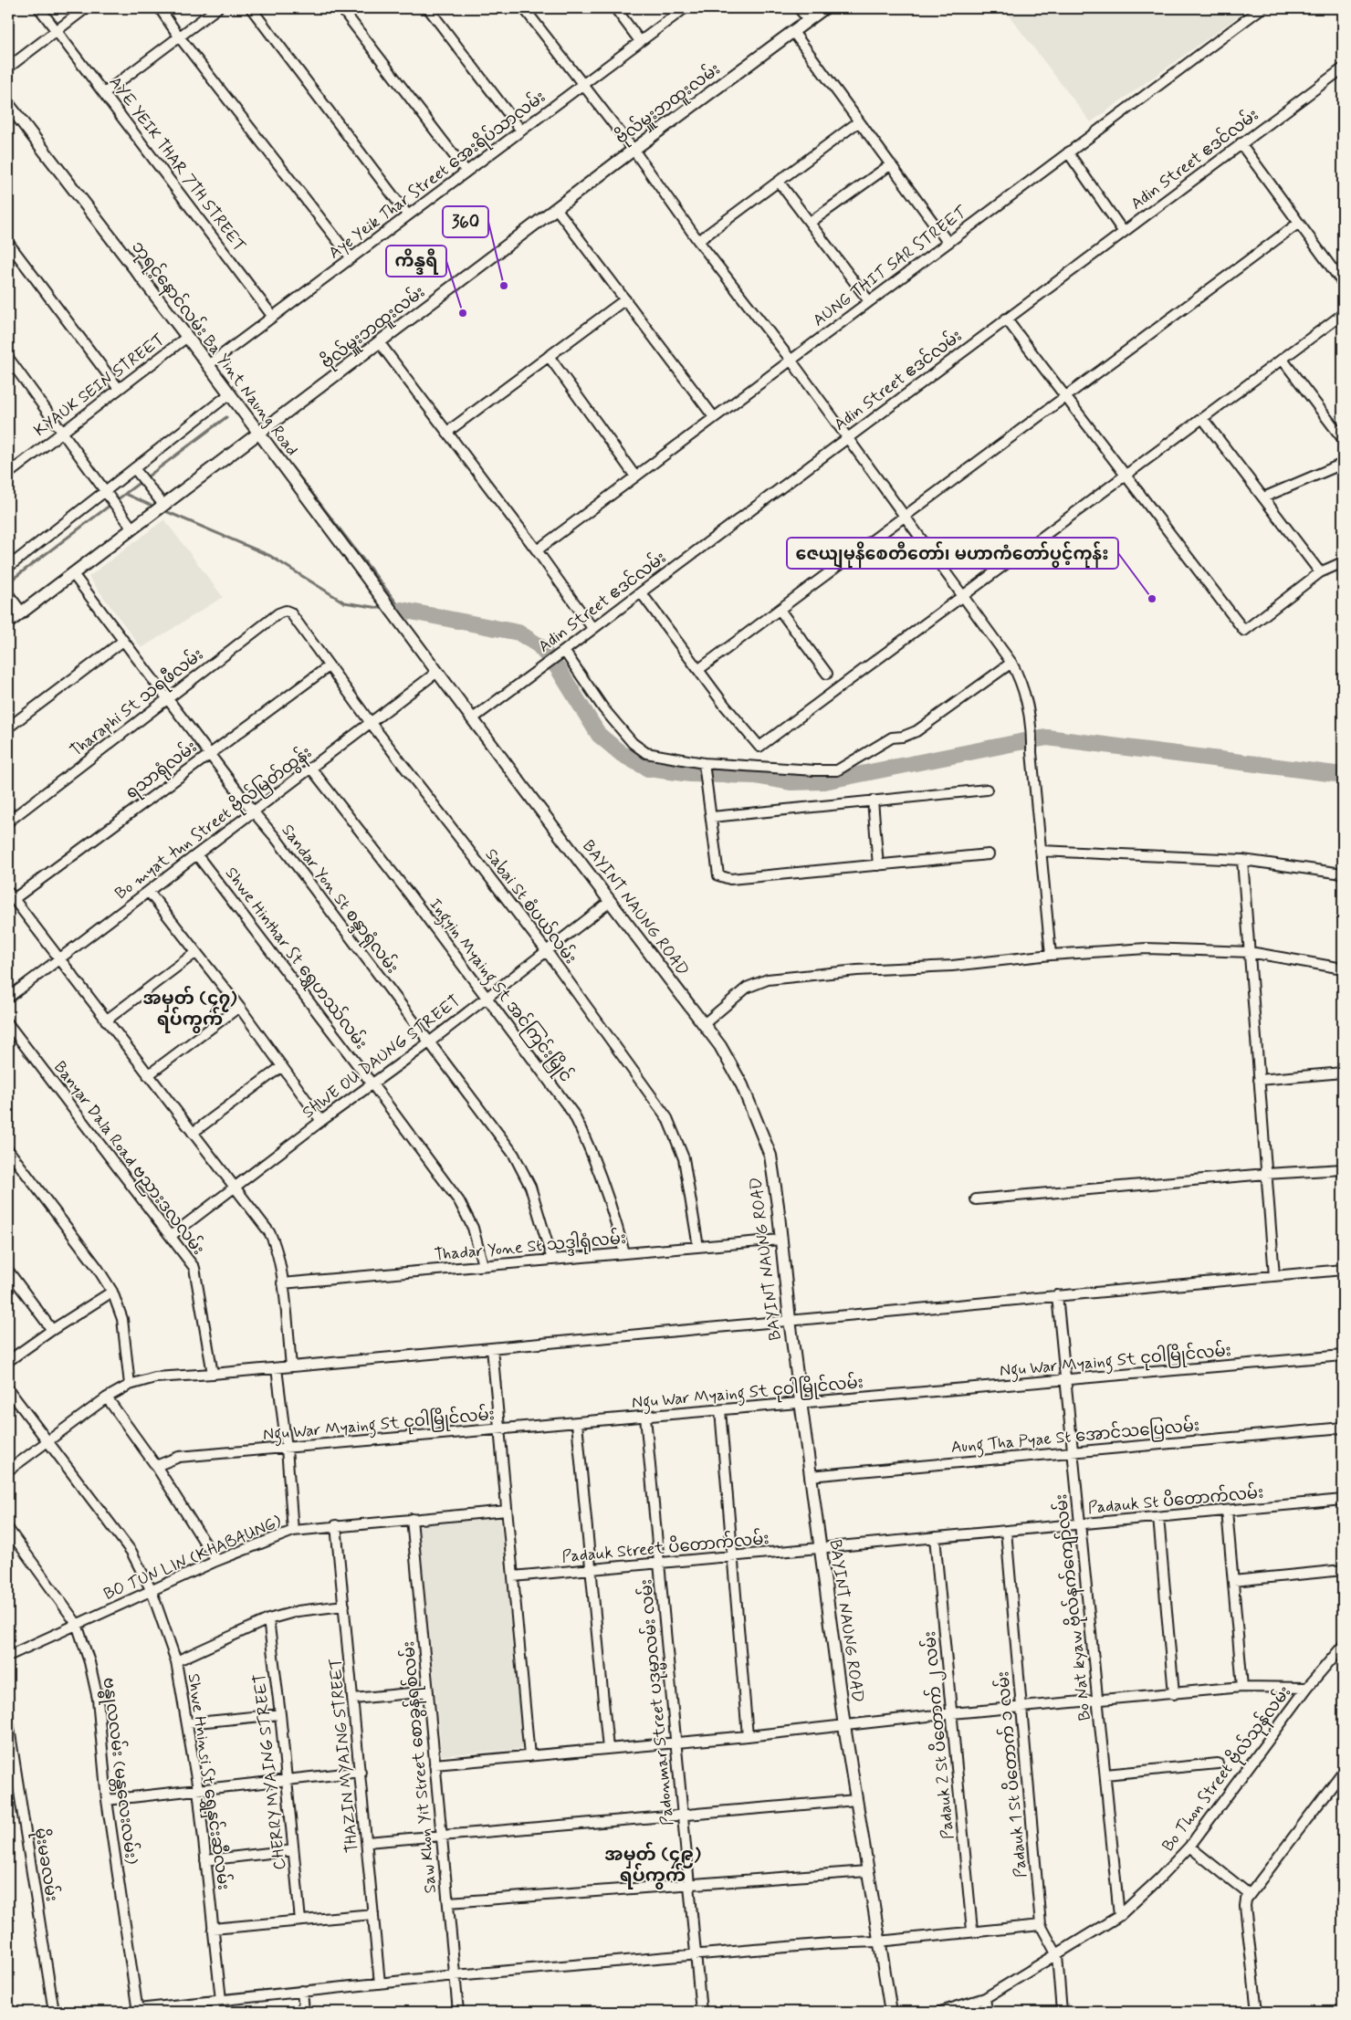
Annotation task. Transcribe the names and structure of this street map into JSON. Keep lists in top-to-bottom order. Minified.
{"streets":{"main road":["ဗိုလ်မှူးဘထူးလမ်း","ဘုရင့်နောင်လမ်း Ba Yint Naung Road","BAYINT NAUNG ROAD"],"street":["Adin Street ဧဒင်လမ်း","AYE YEIK THAR 7TH STREET","Aye Yeik Thar Street အေးရိပ်သာလမ်း","AUNG THIT SAR STREET","KYAUK SEIN STREET","Tharaphi St သရဖီလမ်း","ရသာရုံလမ်း","Bo myat tun Street ဗိုလ်မြတ်ထွန်း","Sandar Yon St စန္ဒာရုံလမ်း","Sabai St စံပယ်လမ်း","Shwe Hinthar St ရွှေဟဿ်လမ်း","Ingyin Myaing St အင်ကြင်းမြိုင်","SHWE OU DAUNG STREET","Banyar Dala Road ဗညားဒလလမ်း","Thadar Yone St သဒ္ဒါရုံလမ်း","Ngu War Myaing St ငုဝါမြိုင်လမ်း","Aung Tha Pyae St အောင်သပြေလမ်း","Padauk St ပိတောက်လမ်း","Padauk Street ပိတောက်လမ်း","BO TUN LIN (KHABAUNG)","Bo Nat kyaw ဗိုလ်နက်ကျော်လမ်း","Padonmar Street ပဒုမ္မာလမ်း လမ်း","Padauk 2 St ပိတောက် ၂ လမ်း","THAZIN MYAING STREET","Saw Khon Yit Street စောခွန်ရစ်လမ်း","Bo Thon Street ဗိုလ်သုန်လမ်း","ဗန္ဓုလလမ်း (မန္တလေးလမ်း)","CHERRY MYAING STREET","Padauk 1 St ပိတောက် ၁ လမ်း","Shwe Hninsi St ရွှေနှင်းဆီလမ်း","မိုးမခလမ်း"]},"crossings":[["ဗိုလ်မှူးဘထူးလမ်း","ဘုရင့်နောင်လမ်း Ba Yint Naung Road"],["ဗိုလ်မှူးဘထူးလမ်း","Sandar Yon St စန္ဒာရုံလမ်း"],["Adin Street ဧဒင်လမ်း","BAYINT NAUNG ROAD"],["AYE YEIK THAR 7TH STREET","Aye Yeik Thar Street အေးရိပ်သာလမ်း"],["Aye Yeik Thar Street အေးရိပ်သာလမ်း","ဘုရင့်နောင်လမ်း Ba Yint Naung Road"],["ဘုရင့်နောင်လမ်း Ba Yint Naung Road","KYAUK SEIN STREET"],["ဘုရင့်နောင်လမ်း Ba Yint Naung Road","BAYINT NAUNG ROAD"],["Tharaphi St သရဖီလမ်း","Sandar Yon St စန္ဒာရုံလမ်း"],["Tharaphi St သရဖီလမ်း","Sabai St စံပယ်လမ်း"],["ရသာရုံလမ်း","Sandar Yon St စန္ဒာရုံလမ်း"],["ရသာရုံလမ်း","Sabai St စံပယ်လမ်း"],["Bo myat tun Street ဗိုလ်မြတ်ထွန်း","Sandar Yon St စန္ဒာရုံလမ်း"],["Bo myat tun Street ဗိုလ်မြတ်ထွန်း","Sabai St စံပယ်လမ်း"],["Bo myat tun Street ဗိုလ်မြတ်ထွန်း","BAYINT NAUNG ROAD"],["Bo myat tun Street ဗိုလ်မြတ်ထွန်း","Shwe Hinthar St ရွှေဟဿ်လမ်း"],["Bo myat tun Street ဗိုလ်မြတ်ထွန်း","Ingyin Myaing St အင်ကြင်းမြိုင်"],["Sandar Yon St စန္ဒာရုံလမ်း","SHWE OU DAUNG STREET"],["Sandar Yon St စန္ဒာရုံလမ်း","Thadar Yone St သဒ္ဒါရုံလမ်း"],["Sabai St စံပယ်လမ်း","SHWE OU DAUNG STREET"],["Sabai St စံပယ်လမ်း","Thadar Yone St သဒ္ဒါရုံလမ်း"],["BAYINT NAUNG ROAD","SHWE OU DAUNG STREET"],["BAYINT NAUNG ROAD","Thadar Yone St သဒ္ဒါရုံလမ်း"],["BAYINT NAUNG ROAD","Ngu War Myaing St ငုဝါမြိုင်လမ်း"],["BAYINT NAUNG ROAD","Aung Tha Pyae St အောင်သပြေလမ်း"],["BAYINT NAUNG ROAD","Padauk St ပိတောက်လမ်း"],["BAYINT NAUNG ROAD","Padauk Street ပိတောက်လမ်း"],["Shwe Hinthar St ရွှေဟဿ်လမ်း","SHWE OU DAUNG STREET"],["Shwe Hinthar St ရွှေဟဿ်လမ်း","Thadar Yone St သဒ္ဒါရုံလမ်း"],["Ingyin Myaing St အင်ကြင်းမြိုင်","SHWE OU DAUNG STREET"],["Ingyin Myaing St အင်ကြင်းမြိုင်","Thadar Yone St သဒ္ဒါရုံလမ်း"],["SHWE OU DAUNG STREET","Banyar Dala Road ဗညားဒလလမ်း"],["Ngu War Myaing St ငုဝါမြိုင်လမ်း","Bo Nat kyaw ဗိုလ်နက်ကျော်လမ်း"],["Ngu War Myaing St ငုဝါမြိုင်လမ်း","Padonmar Street ပဒုမ္မာလမ်း လမ်း"],["Aung Tha Pyae St အောင်သပြေလမ်း","Bo Nat kyaw ဗိုလ်နက်ကျော်လမ်း"],["Padauk St ပိတောက်လမ်း","Padauk Street ပိတောက်လမ်း"],["Padauk St ပိတောက်လမ်း","Bo Nat kyaw ဗိုလ်နက်ကျော်လမ်း"],["Padauk St ပိတောက်လမ်း","Padauk 2 St ပိတောက် ၂ လမ်း"],["Padauk St ပိတောက်လမ်း","Padauk 1 St ပိတောက် ၁ လမ်း"],["Padauk Street ပိတောက်လမ်း","Padonmar Street ပဒုမ္မာလမ်း လမ်း"],["BO TUN LIN (KHABAUNG)","THAZIN MYAING STREET"],["BO TUN LIN (KHABAUNG)","Saw Khon Yit Street စောခွန်ရစ်လမ်း"],["BO TUN LIN (KHABAUNG)","ဗန္ဓုလလမ်း (မန္တလေးလမ်း)"],["BO TUN LIN (KHABAUNG)","Shwe Hninsi St ရွှေနှင်းဆီလမ်း"],["Bo Nat kyaw ဗိုလ်နက်ကျော်လမ်း","Bo Thon Street ဗိုလ်သုန်လမ်း"],["Bo Thon Street ဗိုလ်သုန်လမ်း","Padauk 1 St ပိတောက် ၁ လမ်း"]],"districts":["အမှတ် (၄၇) ရပ်ကွက်","အမှတ် (၄၉) ရပ်ကွက်"],"places":["360","ကိန္ဒရီ","ဇေယျမုနိစေတီတော်၊ မဟာကံတော်ပွင့်ကုန်း"]}
